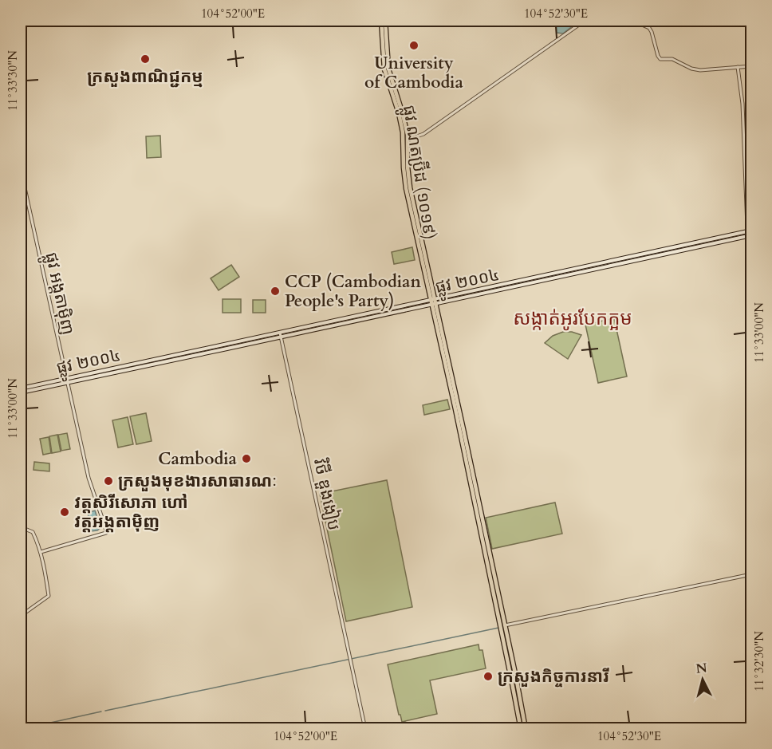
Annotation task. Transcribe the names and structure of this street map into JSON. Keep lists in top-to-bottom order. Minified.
{"streets":{"main road":["ផ្លូវ ណតប្រ៊ីដ (១០១៩)","ផ្លូវ ២០០៤"],"street":["ផ្លូវ អង្តតាម៉ិញ","វិថី ឌួងងៀប"]},"crossings":[["ផ្លូវ ណតប្រ៊ីដ (១០១៩)","ផ្លូវ ២០០៤"],["ផ្លូវ ២០០៤","ផ្លូវ អង្តតាម៉ិញ"],["ផ្លូវ ២០០៤","វិថី ឌួងងៀប"]],"districts":["សង្កាត់អូរបែកក្អម"],"places":["University of Cambodia","ក្រសួងពាណិជ្ជកម្ម","CCP (Cambodian People's Party)","Cambodia","ក្រសួងមុខងារសាធារណៈ","វត្តសិរីសោភា ហៅ វត្តអង្តតាម៉ិញ","ក្រសួងកិច្ចការនារី"],"north":"top","coordinates":["104°52'00\"E","104°52'30\"E","11°33'30\"N","11°33'00\"N","11°32'30\"N"]}
